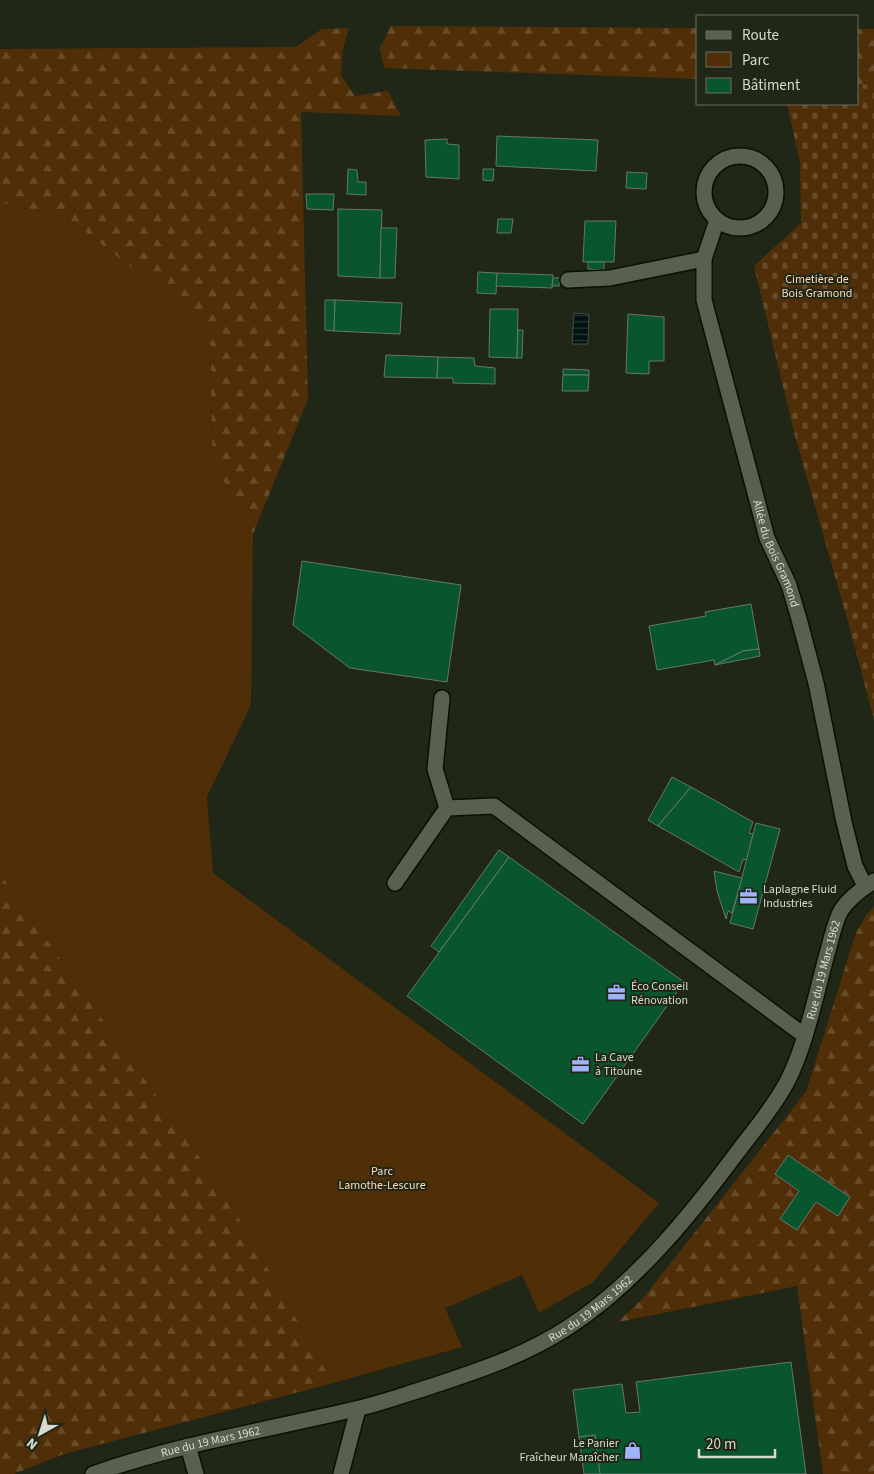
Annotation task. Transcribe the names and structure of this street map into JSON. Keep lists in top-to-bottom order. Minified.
{"streets":{"street":["Allée du Bois Gramond","Rue du 19 Mars 1962"]},"crossings":[["Allée du Bois Gramond","Rue du 19 Mars 1962"]],"parks":["Cimetière de Bois Gramond","Parc Lamothe-Lescure"],"places":{"office":["Laplagne Fluid Industries","Éco Conseil Rénovation","La Cave à Titoune"],"shop":["Le Panier Fraîcheur Maraîcher"]},"legend":["Route","Parc","Bâtiment"],"scale_bar":"20 m","north":"bottom left"}
